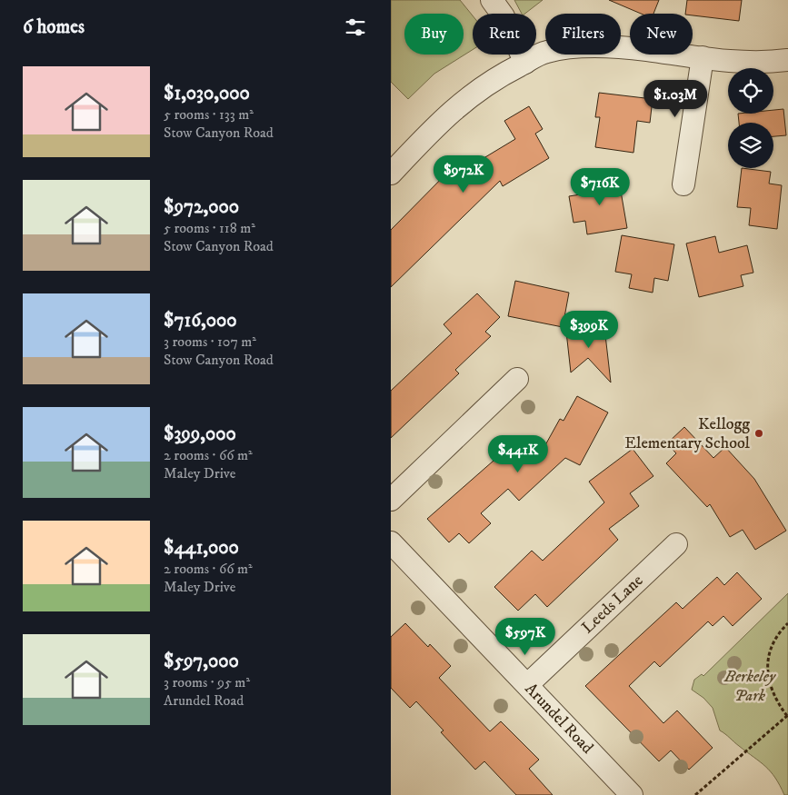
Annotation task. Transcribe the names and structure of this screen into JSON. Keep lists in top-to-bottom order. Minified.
{"streets":{"street":["Leeds Lane","Arundel Road"]},"crossings":[["Leeds Lane","Arundel Road"]],"parks":["Berkeley Park"],"places":["Kellogg Elementary School"],"page":{"heading":"6 homes","chip":["Buy","Rent","Filters","New"],"list":[{"name":"$1,030,000","note":"5 rooms · 133 m² · Stow Canyon Road"},{"name":"$972,000","note":"5 rooms · 118 m² · Stow Canyon Road"},{"name":"$716,000","note":"3 rooms · 107 m² · Stow Canyon Road"},{"name":"$399,000","note":"2 rooms · 66 m² · Maley Drive"},{"name":"$441,000","note":"2 rooms · 66 m² · Maley Drive"},{"name":"$597,000","note":"3 rooms · 95 m² · Arundel Road"}],"price":["$1.03M","$972K","$716K","$399K","$441K","$597K"]}}
